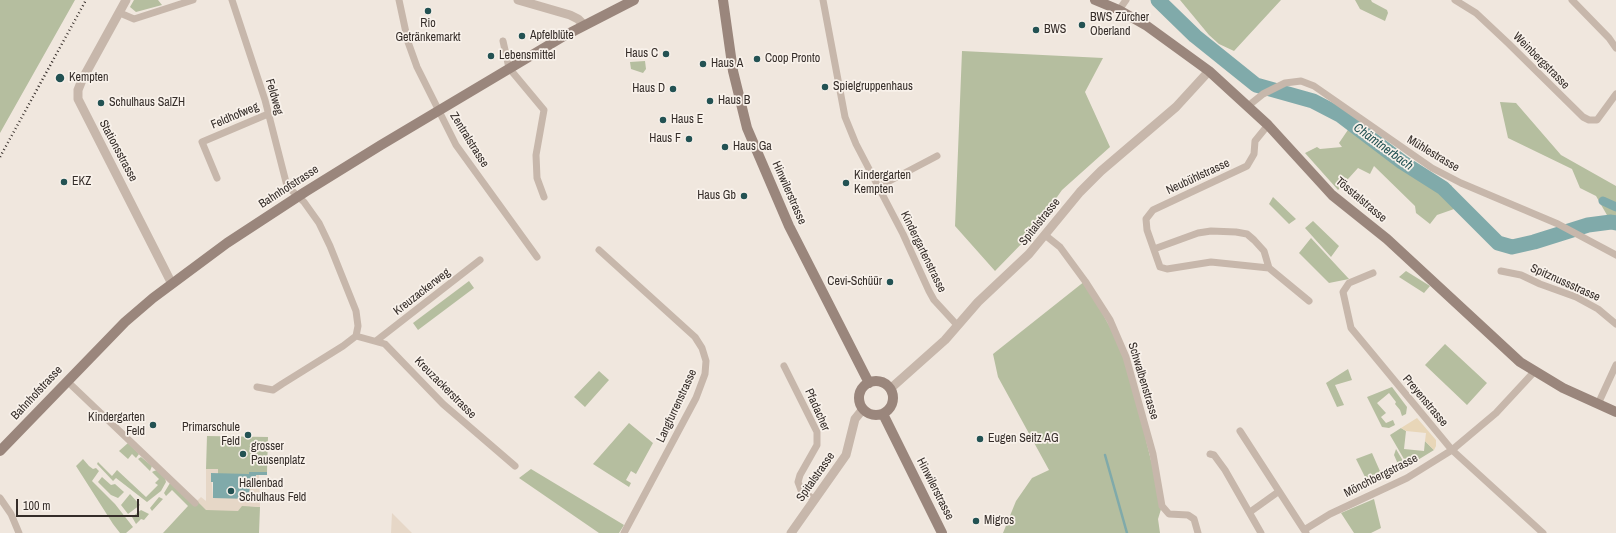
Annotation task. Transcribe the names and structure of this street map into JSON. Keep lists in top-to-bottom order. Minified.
{"streets":{"main road":["Bahnhofstrasse","Hinwilerstrasse","Tösstalstrasse"],"street":["Weinbergstrasse","Feldweg","Feldhofweg","Zentralstrasse","Stationsstrasse","Mühlestrasse","Neubühlstrasse","Spitalstrasse","Kindergartenstrasse","Spitznussstrasse","Kreuzackerweg","Schwalbenstrasse","Kreuzackerstrasse","Preyenstrasse","Langfurrenstrasse","Pfadacher","Mönchbergstrasse"]},"crossings":[["Feldweg","Feldhofweg"],["Feldweg","Bahnhofstrasse"],["Zentralstrasse","Bahnhofstrasse"],["Stationsstrasse","Bahnhofstrasse"],["Mühlestrasse","Tösstalstrasse"],["Neubühlstrasse","Tösstalstrasse"],["Hinwilerstrasse","Spitalstrasse"],["Tösstalstrasse","Spitalstrasse"],["Tösstalstrasse","Mönchbergstrasse"],["Spitalstrasse","Kindergartenstrasse"],["Spitalstrasse","Schwalbenstrasse"],["Spitalstrasse","Pfadacher"],["Kreuzackerweg","Kreuzackerstrasse"],["Preyenstrasse","Mönchbergstrasse"]],"water":["Chämtnerbach"],"places":["Rio Getränkemarkt","BWS Zürcher Oberland","BWS","Apfelblüte","Haus C","Lebensmittel","Coop Pronto","Haus A","Kempten","Spielgruppenhaus","Haus D","Haus B","Schulhaus SalZH","Haus E","Haus F","Haus Ga","EKZ","Kindergarten Kempten","Haus Gb","Cevi-Schüür","Kindergarten Feld","Primarschule Feld","Eugen Seitz AG","grosser Pausenplatz","Hallenbad Schulhaus Feld","Migros"],"scale_bar":"100 m"}
